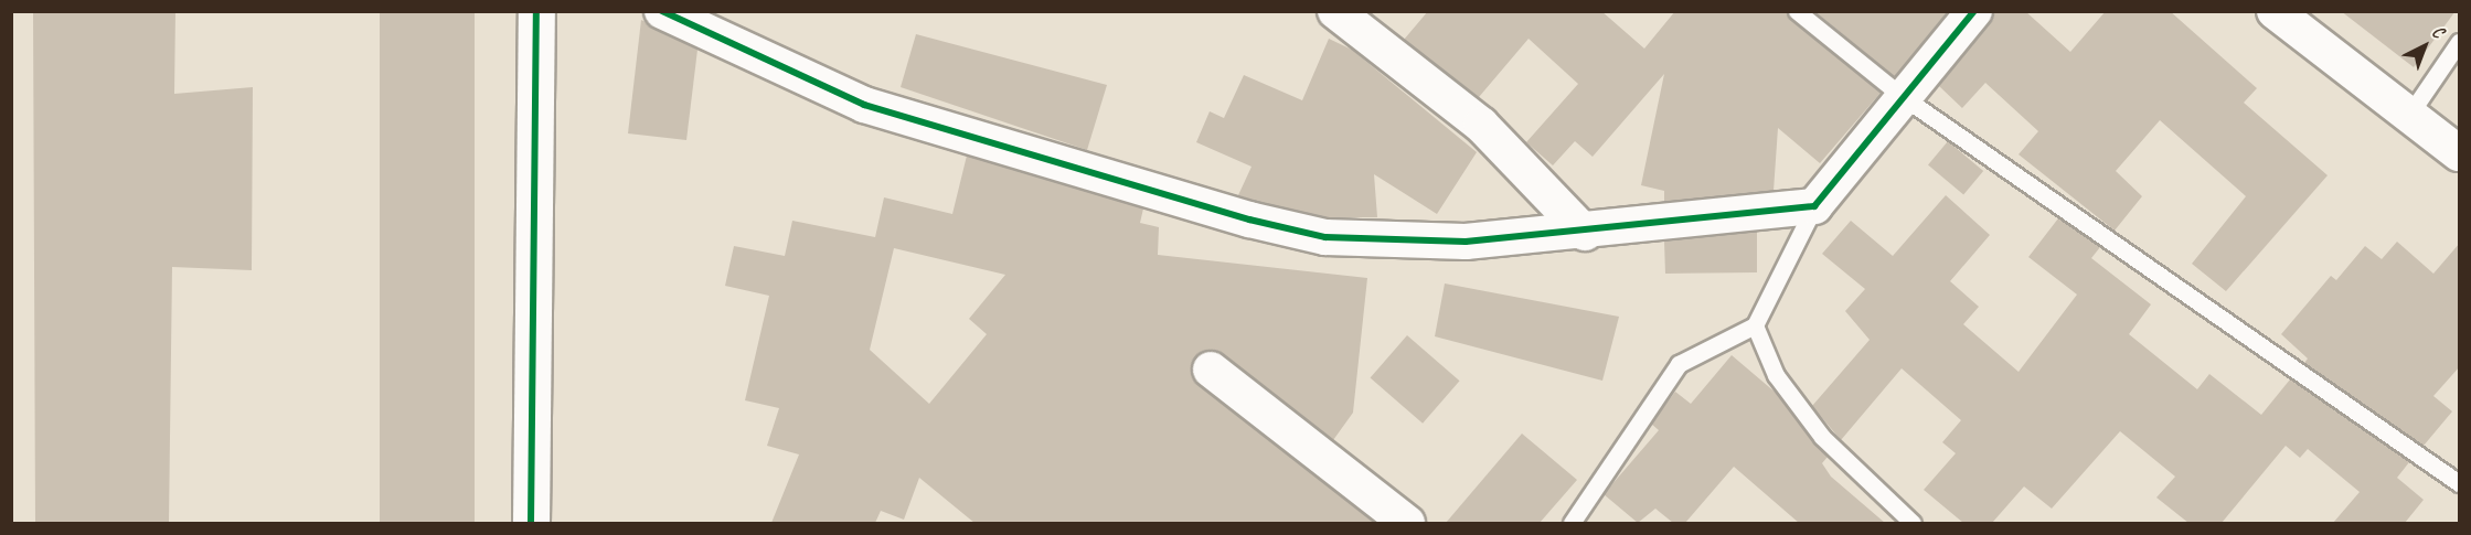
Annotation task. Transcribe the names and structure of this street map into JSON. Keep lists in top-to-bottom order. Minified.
{"north":"top right"}
